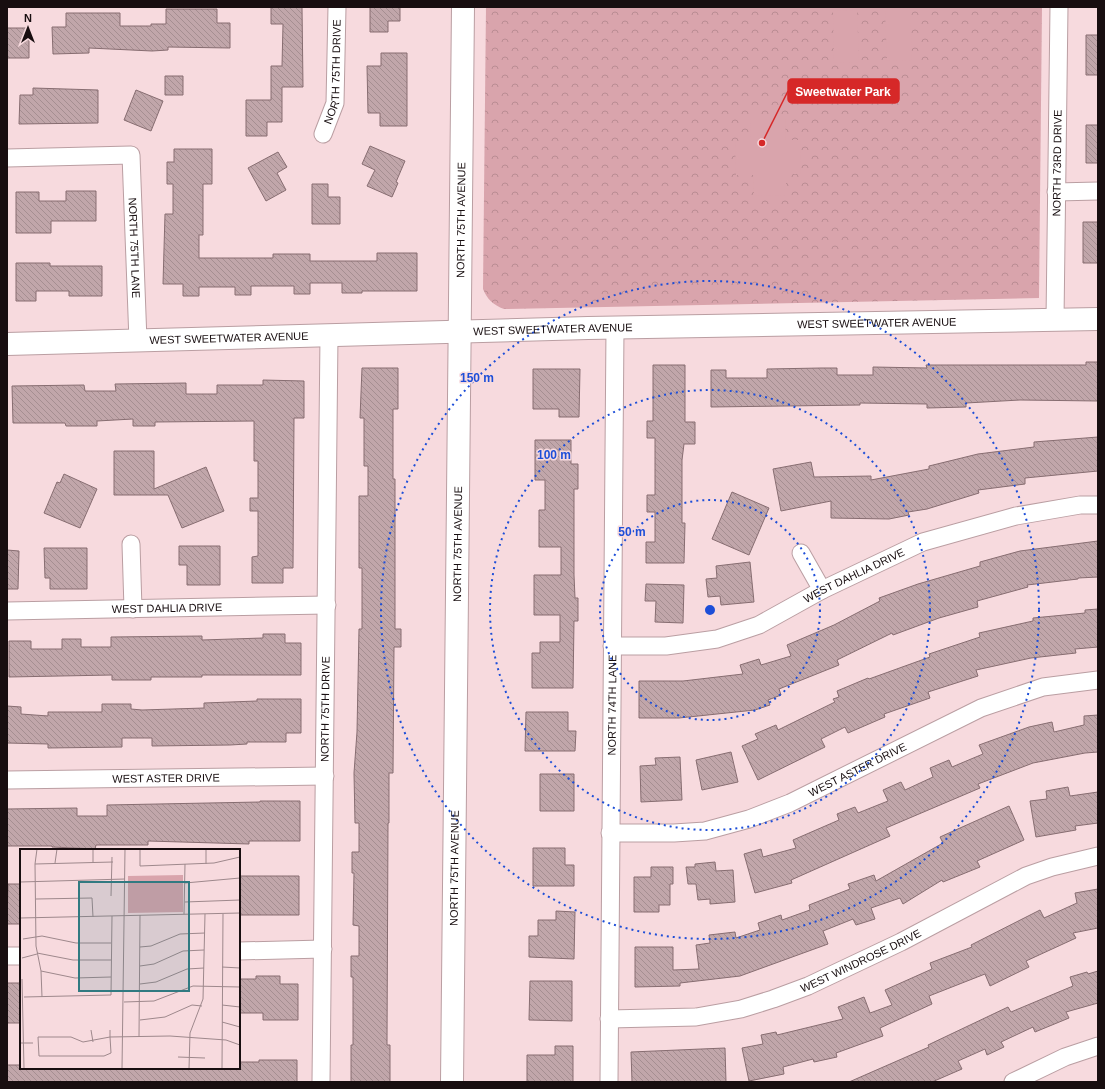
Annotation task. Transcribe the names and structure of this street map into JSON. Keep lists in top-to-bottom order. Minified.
{"streets":{"street":["NORTH 75TH DRIVE","NORTH 73RD DRIVE","NORTH 75TH AVENUE","NORTH 75TH LANE","WEST SWEETWATER AVENUE","WEST DAHLIA DRIVE","NORTH 74TH LANE","WEST ASTER DRIVE","WEST WINDROSE DRIVE"]},"crossings":[["NORTH 75TH DRIVE","WEST SWEETWATER AVENUE"],["NORTH 75TH DRIVE","WEST DAHLIA DRIVE"],["NORTH 75TH DRIVE","WEST ASTER DRIVE"],["NORTH 73RD DRIVE","WEST SWEETWATER AVENUE"],["NORTH 75TH AVENUE","WEST SWEETWATER AVENUE"],["NORTH 75TH LANE","WEST SWEETWATER AVENUE"],["WEST SWEETWATER AVENUE","NORTH 74TH LANE"],["WEST DAHLIA DRIVE","NORTH 74TH LANE"],["NORTH 74TH LANE","WEST ASTER DRIVE"],["NORTH 74TH LANE","WEST WINDROSE DRIVE"]],"places":["Sweetwater Park"],"north":"top","rings":["150 m","100 m","50 m"]}
